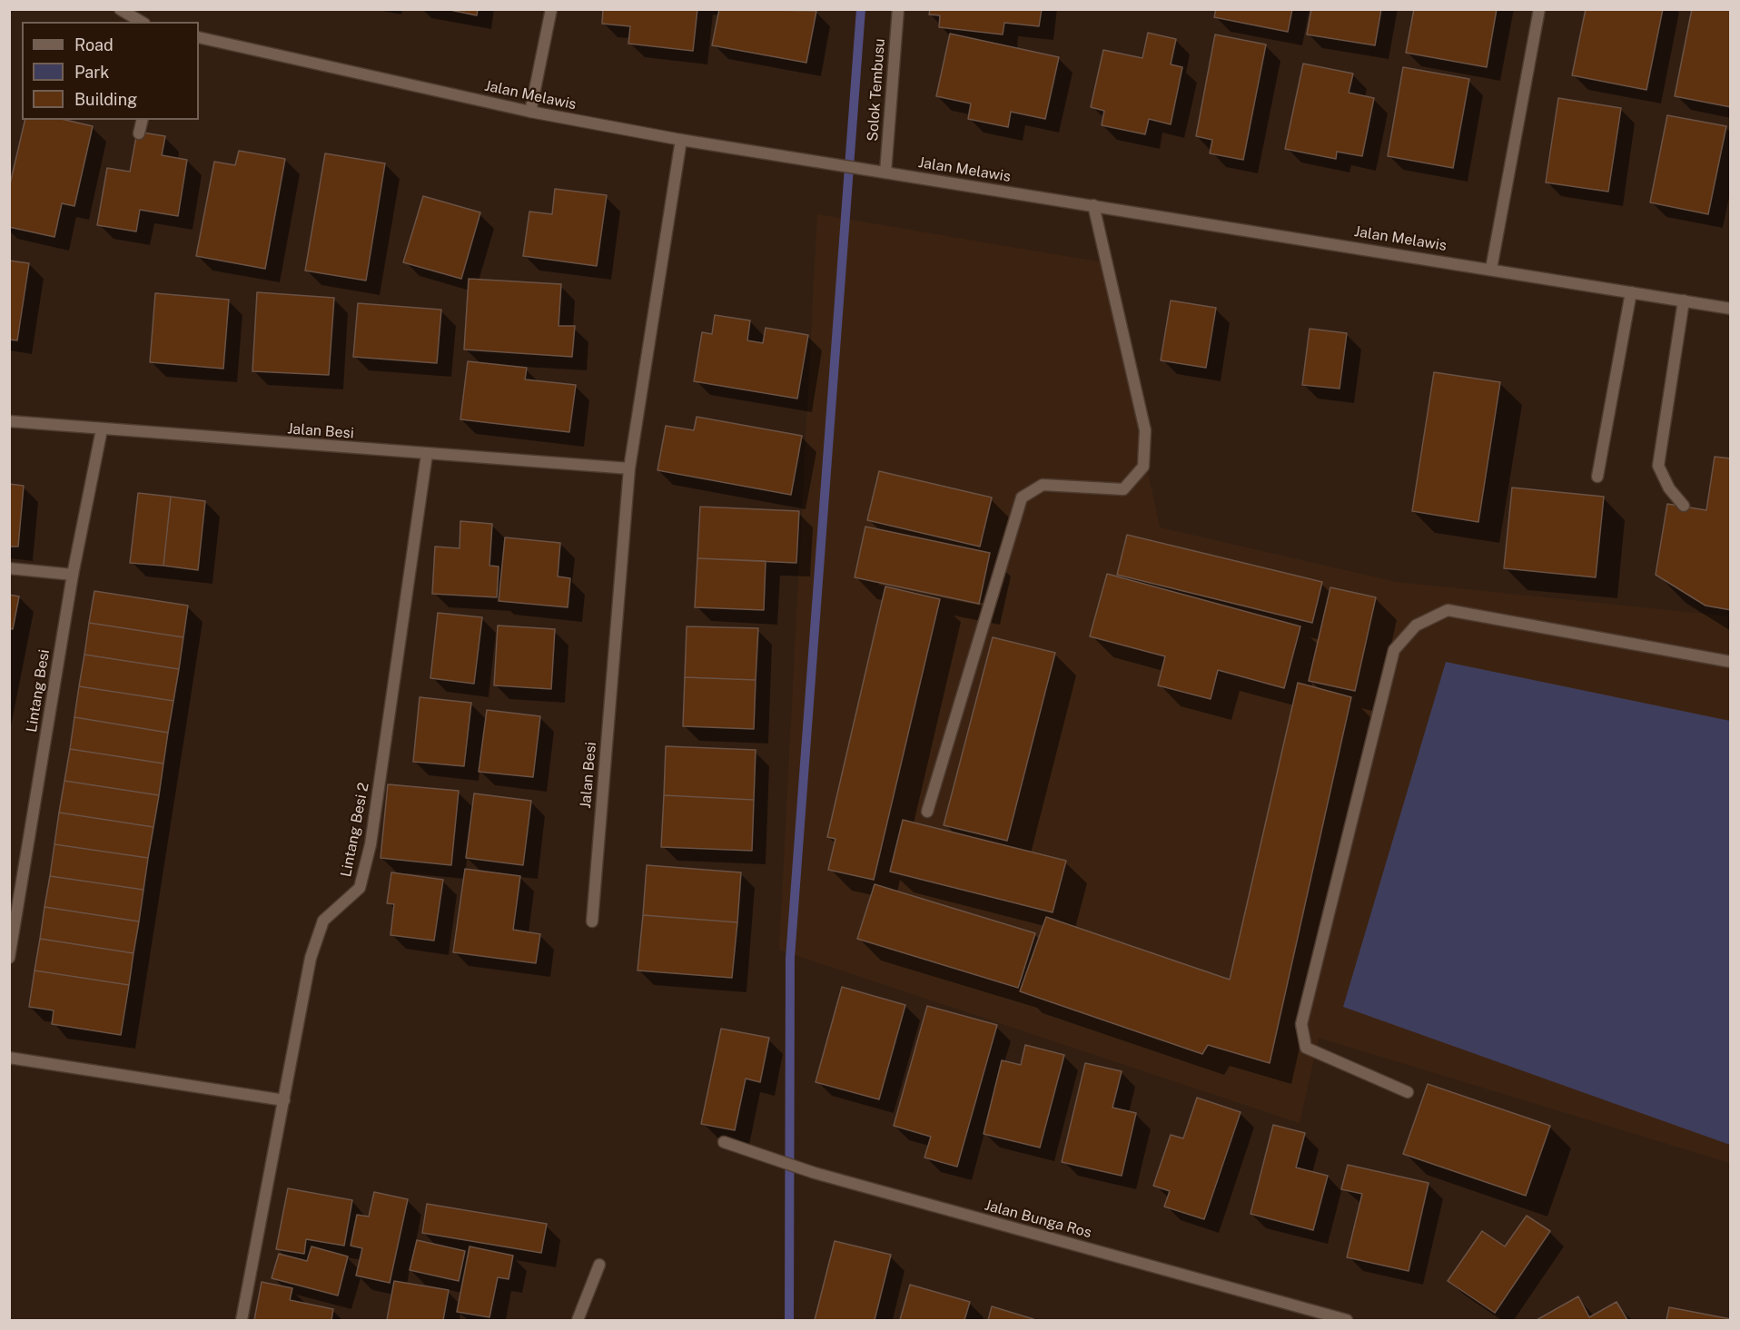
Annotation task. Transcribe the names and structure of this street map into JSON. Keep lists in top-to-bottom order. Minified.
{"streets":{"street":["Solok Tembusu","Jalan Melawis","Jalan Besi","Lintang Besi","Lintang Besi 2","Jalan Bunga Ros"]},"crossings":[["Solok Tembusu","Jalan Melawis"],["Jalan Melawis","Jalan Besi"],["Jalan Besi","Lintang Besi"],["Jalan Besi","Lintang Besi 2"]],"legend":["Road","Park","Building"]}
